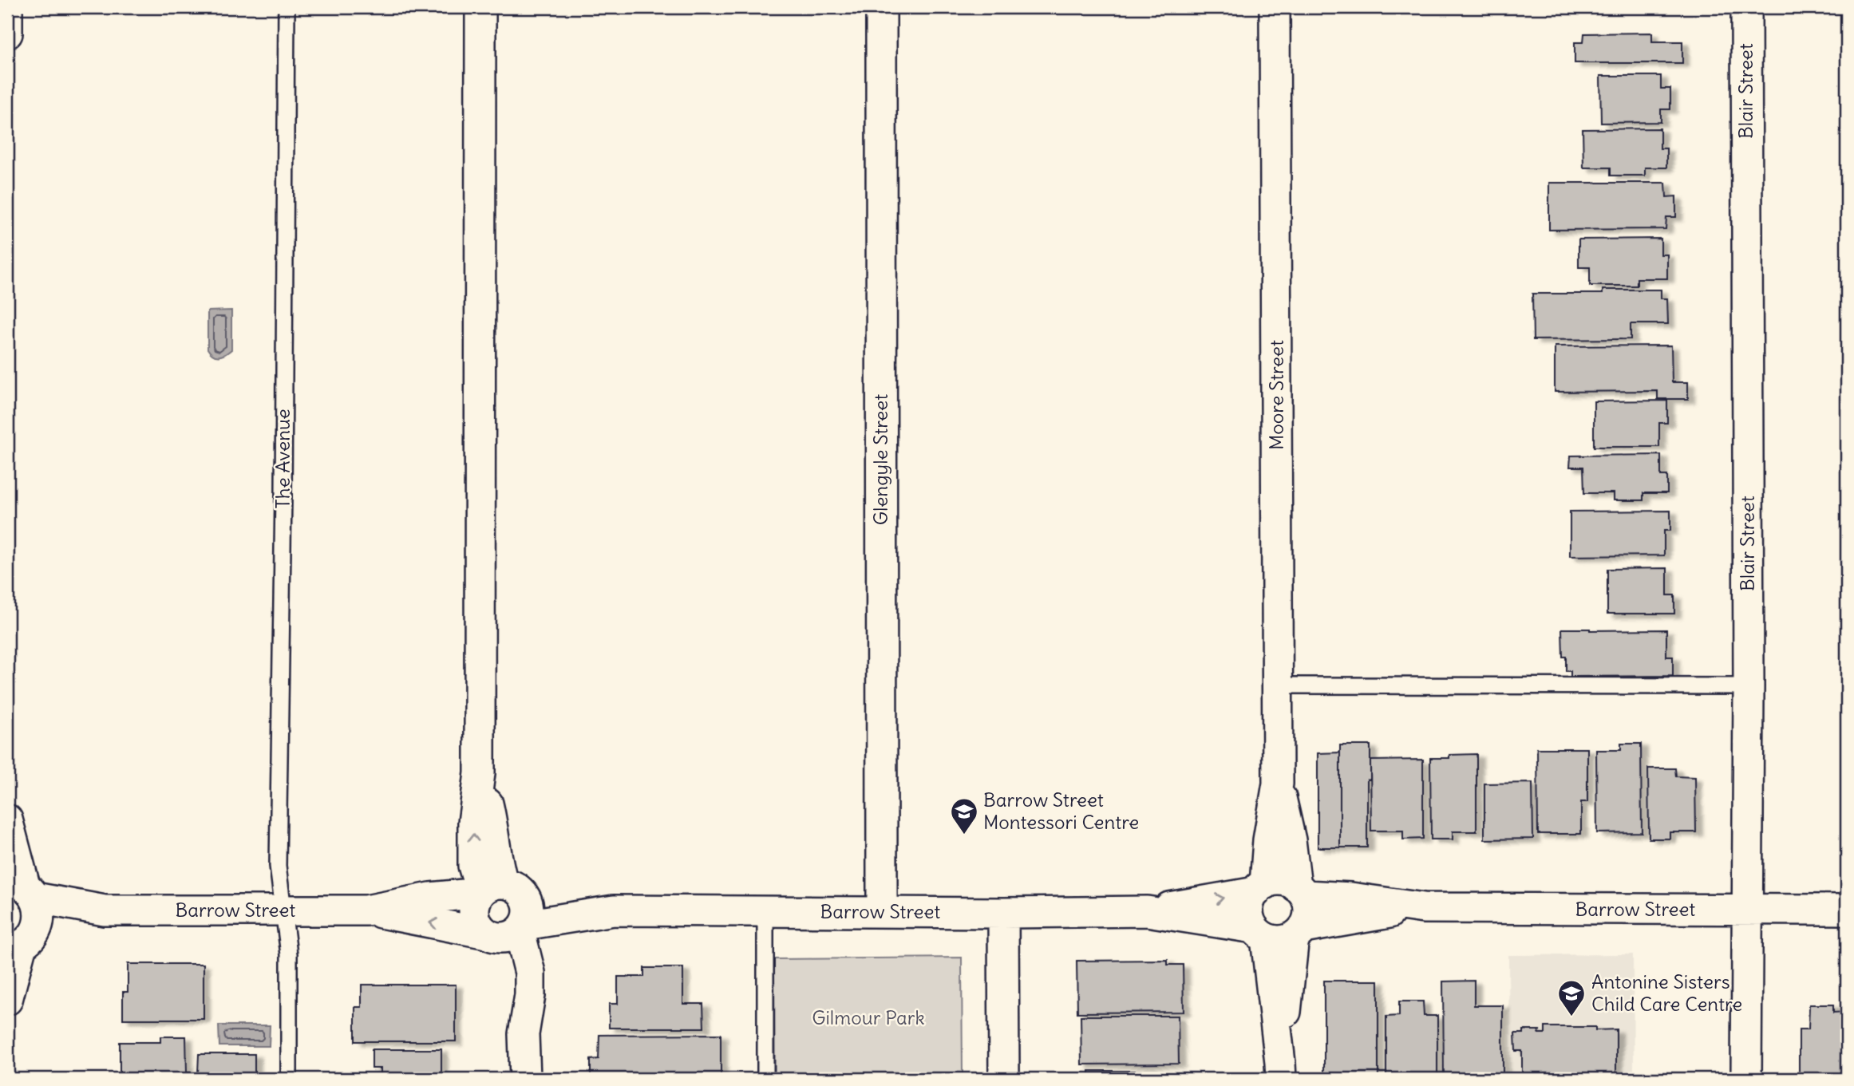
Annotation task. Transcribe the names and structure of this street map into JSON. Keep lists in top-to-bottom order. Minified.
{"streets":{"street":["Blair Street","Moore Street","Glengyle Street","Barrow Street"],"lane":["The Avenue"]},"crossings":[["Blair Street","Barrow Street"],["Moore Street","Barrow Street"],["The Avenue","Barrow Street"],["Glengyle Street","Barrow Street"]],"parks":["Gilmour Park"],"places":{"school or university":["Barrow Street Montessori Centre","Antonine Sisters Child Care Centre"]}}
